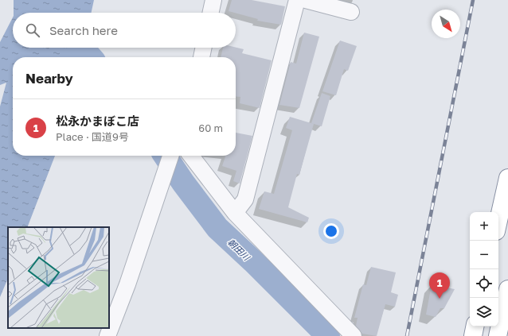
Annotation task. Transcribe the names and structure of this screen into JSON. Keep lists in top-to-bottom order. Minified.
{"water":["朝田川"],"north":"bottom right","page":{"search":"Search here","heading":"Nearby","list":[{"mark":"1","name":"松永かまぼこ店","note":"Place · 国道9号","value":"60 m"}],"map_buttons":["+","−"],"pins":"1"}}
